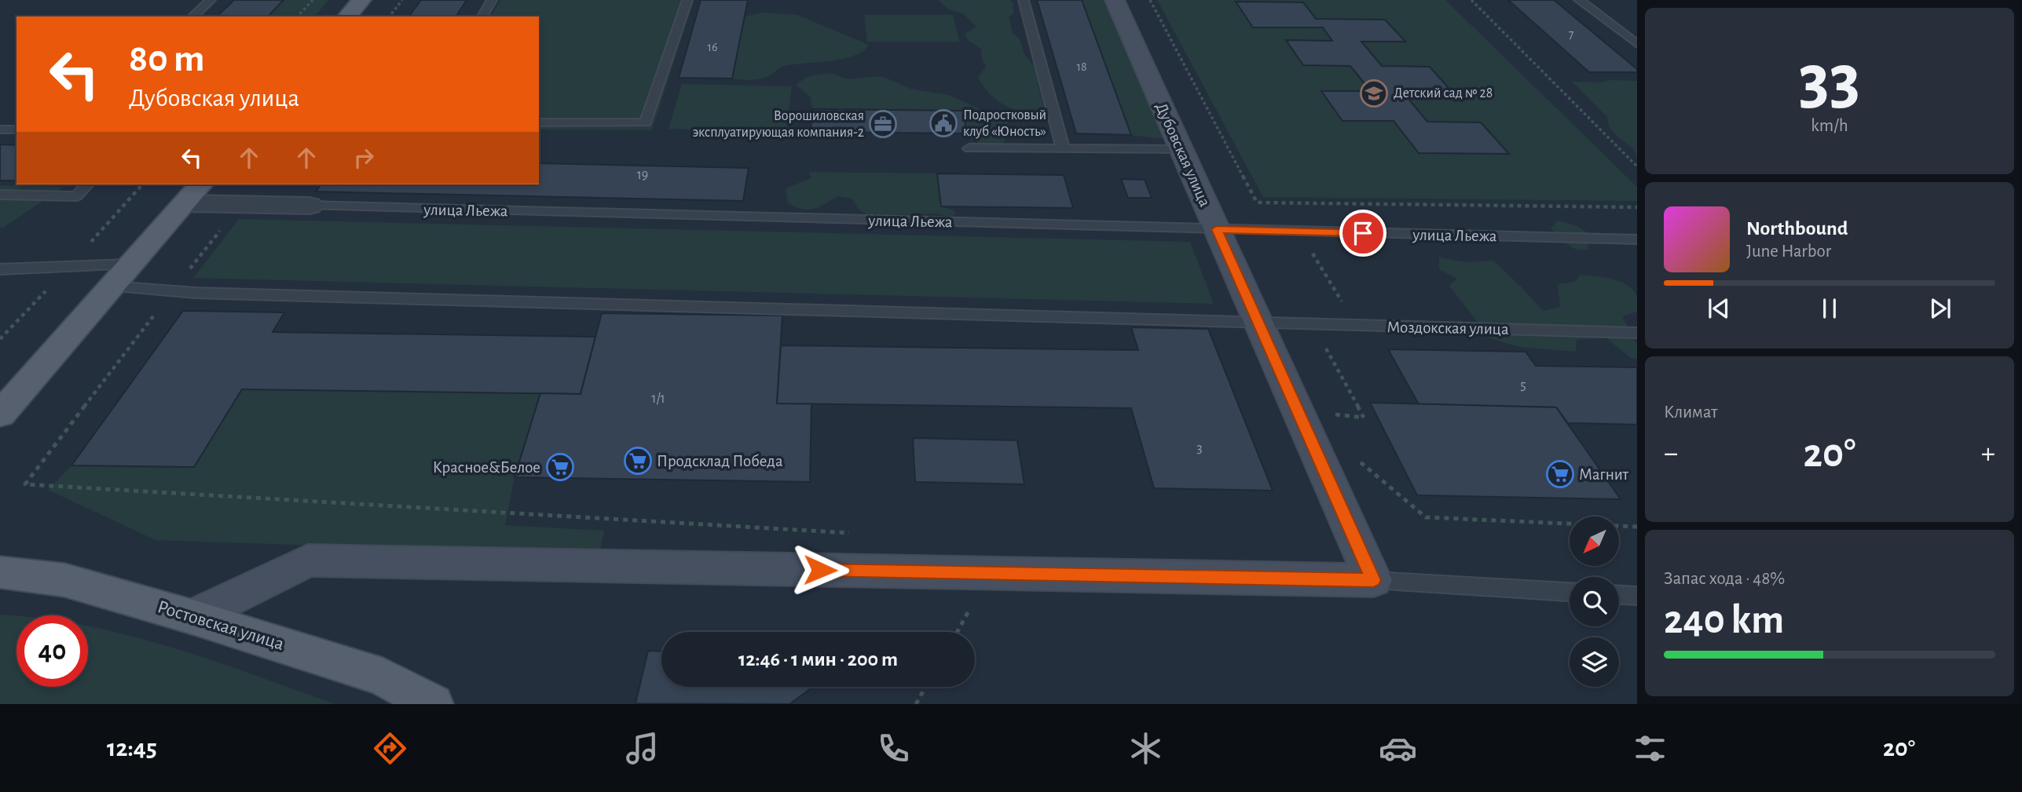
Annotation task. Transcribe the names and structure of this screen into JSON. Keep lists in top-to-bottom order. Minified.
{"streets":{"main road":["Ростовская улица"],"street":["Дубовская улица","улица Льежа"],"lane":["Моздокская улица"]},"crossings":[["Дубовская улица","улица Льежа"],["Дубовская улица","Моздокская улица"]],"places":{"school or university":["Детский сад № 28"],"public building":["Подростковый клуб «Юность»"],"office":["Ворошиловская эксплуатирующая компания-2"],"supermarket":["Продсклад Победа","Красное&Белое","Магнит"]},"house_numbers":["7","16","18","19","5","1/1","3"],"north":"bottom left","page":{"tile":[["33","km/h"],"Климат",["Запас хода · 48%","240 km"]],"turn":["80 m","Дубовская улица"],"song":["Northbound","June Harbor"],"heat":["−","20°","+"],"limit":"40","trip":"12:46 · 1 мин · 200 m","tabs":["12:45","20°"]}}
